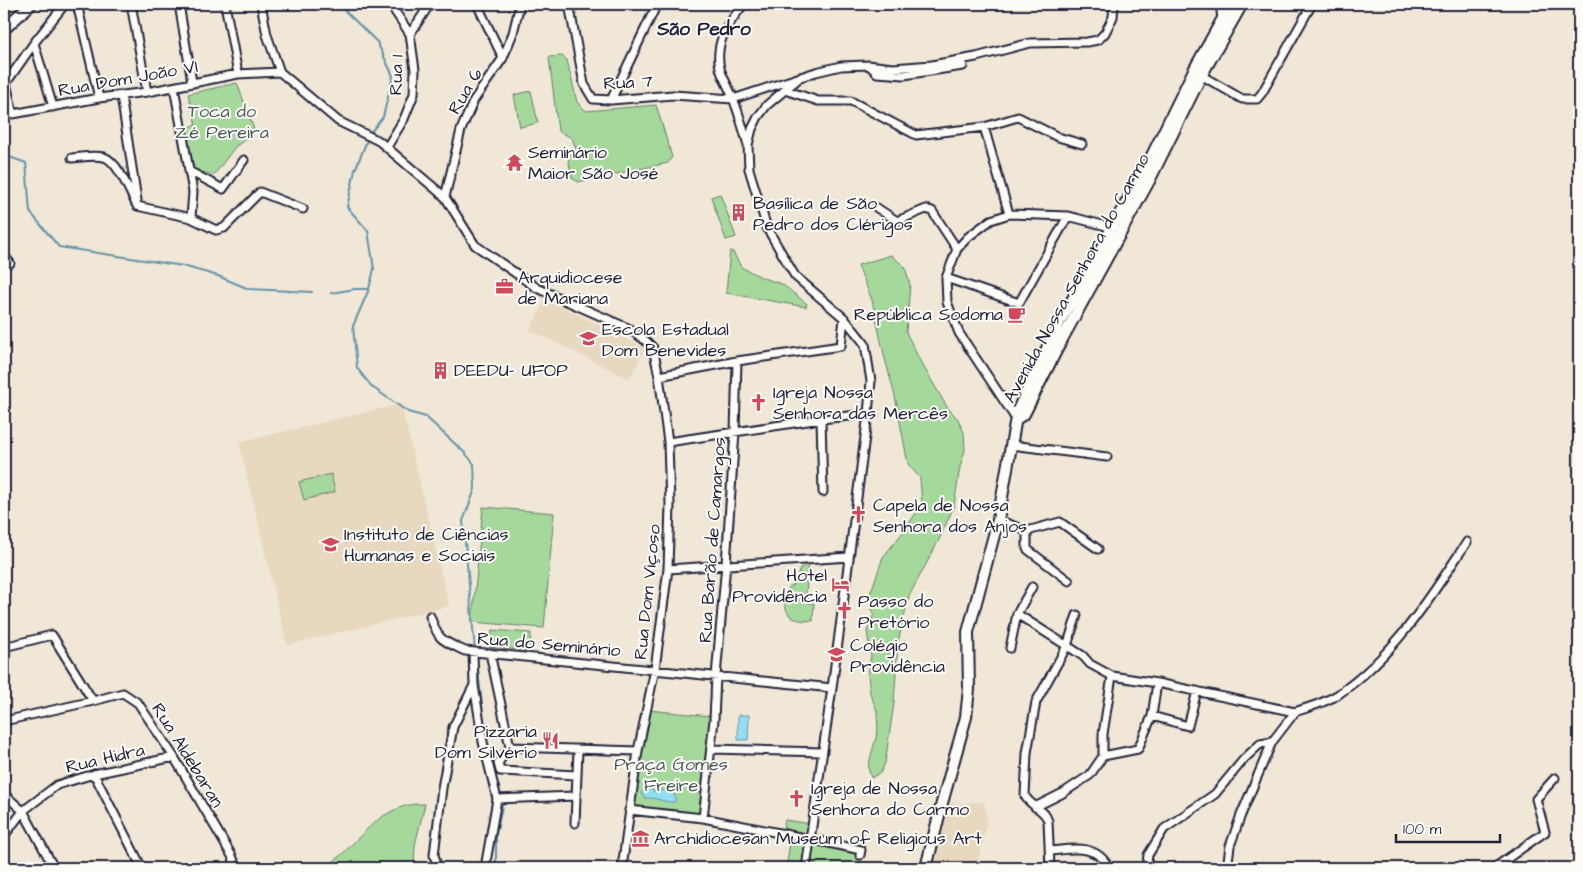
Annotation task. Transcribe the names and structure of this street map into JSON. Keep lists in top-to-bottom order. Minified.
{"streets":{"street":["Rua 1","Rua Dom João VI","Rua 7","Rua 6","Avenida Nossa Senhora do Carmo","Rua Barão de Camargos","Rua Dom Viçoso","Rua do Seminário","Rua Aldebaran","Rua Hidra"]},"crossings":[["Rua 1","Rua Dom Viçoso"],["Rua Dom João VI","Rua Dom Viçoso"],["Rua 6","Rua Dom Viçoso"],["Rua Barão de Camargos","Rua do Seminário"],["Rua Dom Viçoso","Rua do Seminário"],["Rua Aldebaran","Rua Hidra"]],"districts":["São Pedro"],"parks":["Toca do Zé Pereira","Praça Gomes Freire"],"places":{"temple":["Seminário Maior São José"],"building":["Basílica de São Pedro dos Clérigos","DEEDU- UFOP"],"office":["Arquidiocese de Mariana"],"cafe":["República Sodoma"],"school or university":["Escola Estadual Dom Benevides","Instituto de Ciências Humanas e Sociais","Colégio Providência"],"church":["Igreja Nossa Senhora das Mercês","Capela de Nossa Senhora dos Anjos","Passo do Pretório","Igreja de Nossa Senhora do Carmo"],"hotel":["Hotel Providência"],"restaurant":["Pizzaria Dom Silvério"],"museum":["Archidiocesan Museum of Religious Art"]},"scale_bar":"100 m"}
